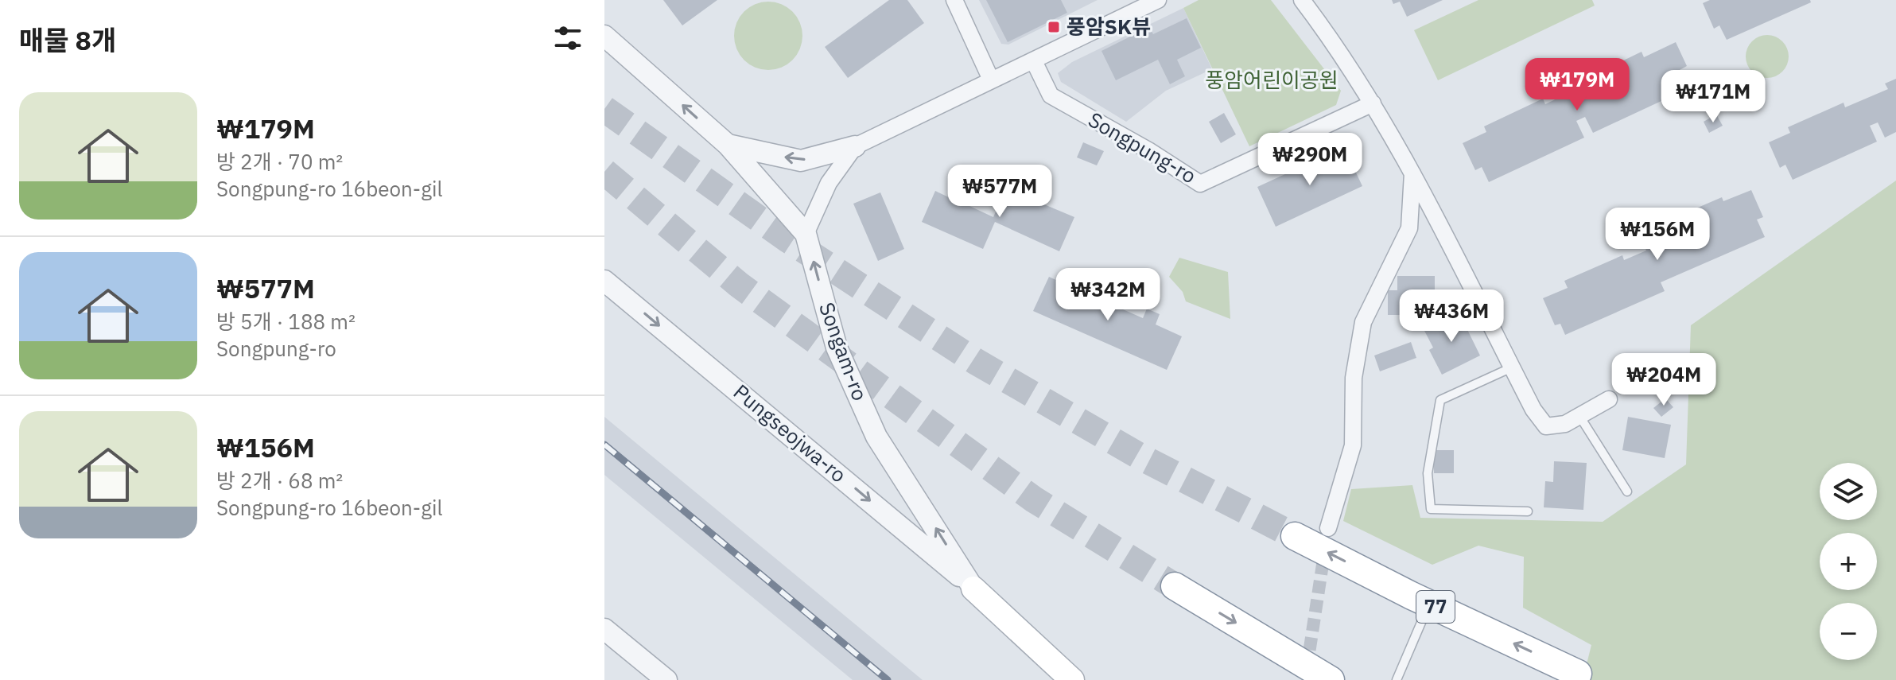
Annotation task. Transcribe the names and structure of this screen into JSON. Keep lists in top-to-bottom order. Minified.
{"streets":{"highway":["77"],"main road":["Songam-ro"],"street":["Songpung-ro","Pungseojwa-ro"]},"crossings":[["Songam-ro","Pungseojwa-ro"]],"one_way":["Songam-ro","Pungseojwa-ro"],"parks":["풍암어린이공원"],"places":{"transit":["풍암SK뷰"]},"page":{"heading":"매물 8개","price":["₩179M","₩171M","₩290M","₩577M","₩156M","₩342M","₩436M","₩204M"],"list":[{"name":"₩179M","note":"방 2개 · 70 m² · Songpung-ro 16beon-gil"},{"name":"₩577M","note":"방 5개 · 188 m² · Songpung-ro"},{"name":"₩156M","note":"방 2개 · 68 m² · Songpung-ro 16beon-gil"}],"map_buttons":["+","−"]}}
